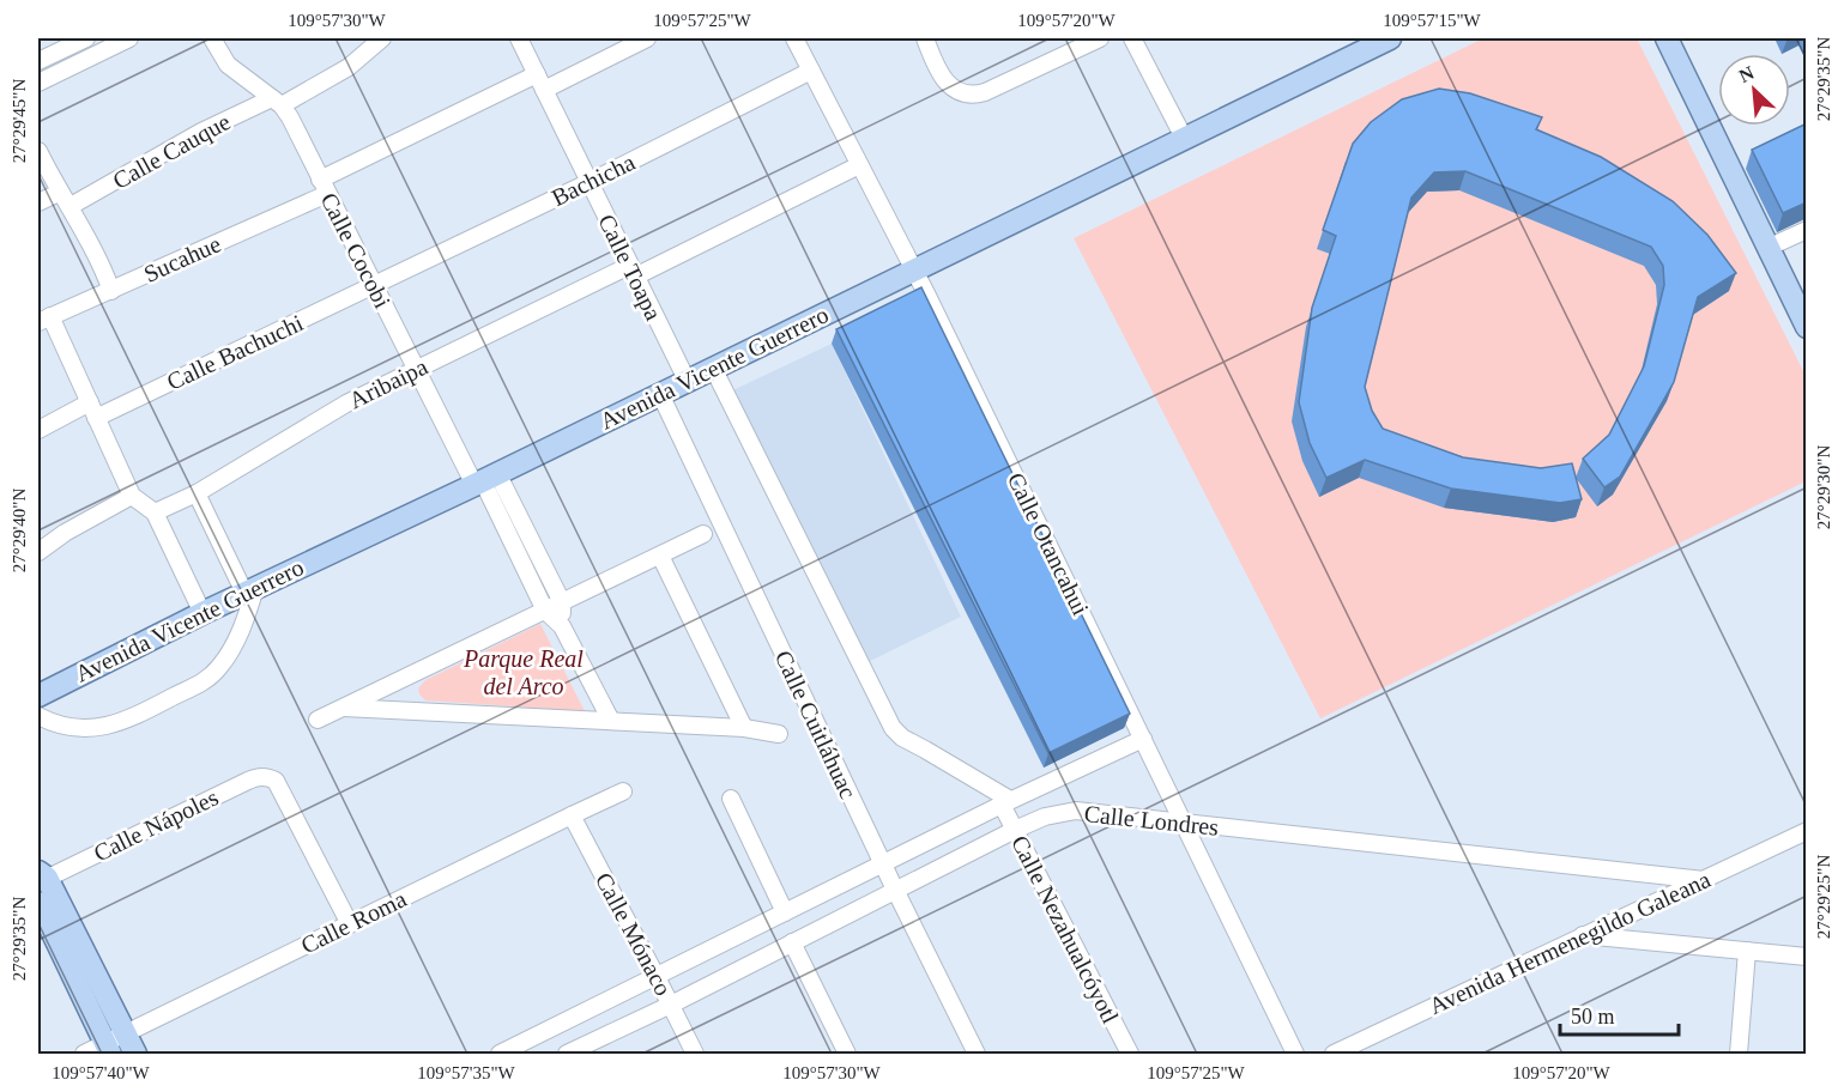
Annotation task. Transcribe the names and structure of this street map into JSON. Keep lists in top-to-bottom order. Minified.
{"streets":{"main road":["Avenida Vicente Guerrero"],"street":["Calle Cauque","Bachicha","Calle Cocobi","Sucahue","Calle Toapa","Calle Bachuchi","Aribaipa","Calle Otancahui","Calle Cuitláhuac","Calle Londres","Calle Nápoles","Calle Roma","Calle Nezahualcóyotl","Calle Mónaco","Avenida Hermenegildo Galeana"]},"crossings":[["Calle Cauque","Calle Cocobi"],["Bachicha","Calle Cocobi"],["Bachicha","Calle Toapa"],["Bachicha","Calle Bachuchi"],["Bachicha","Calle Otancahui"],["Calle Cocobi","Sucahue"],["Calle Cocobi","Calle Bachuchi"],["Calle Cocobi","Avenida Vicente Guerrero"],["Calle Cocobi","Aribaipa"],["Sucahue","Calle Toapa"],["Calle Toapa","Avenida Vicente Guerrero"],["Calle Toapa","Aribaipa"],["Avenida Vicente Guerrero","Calle Otancahui"],["Avenida Vicente Guerrero","Calle Cuitláhuac"],["Aribaipa","Calle Otancahui"],["Calle Otancahui","Calle Londres"],["Calle Cuitláhuac","Calle Londres"],["Calle Londres","Calle Nezahualcóyotl"],["Calle Londres","Calle Mónaco"],["Calle Londres","Avenida Hermenegildo Galeana"],["Calle Nápoles","Calle Roma"],["Calle Roma","Calle Mónaco"]],"parks":["Parque Real del Arco"],"scale_bar":"50 m","north":"top left","coordinates":["109°57'30\"W","109°57'25\"W","109°57'20\"W","109°57'15\"W","27°29'35\"N","27°29'45\"N","27°29'30\"N","27°29'40\"N","27°29'25\"N","109°57'40\"W","109°57'35\"W"]}
